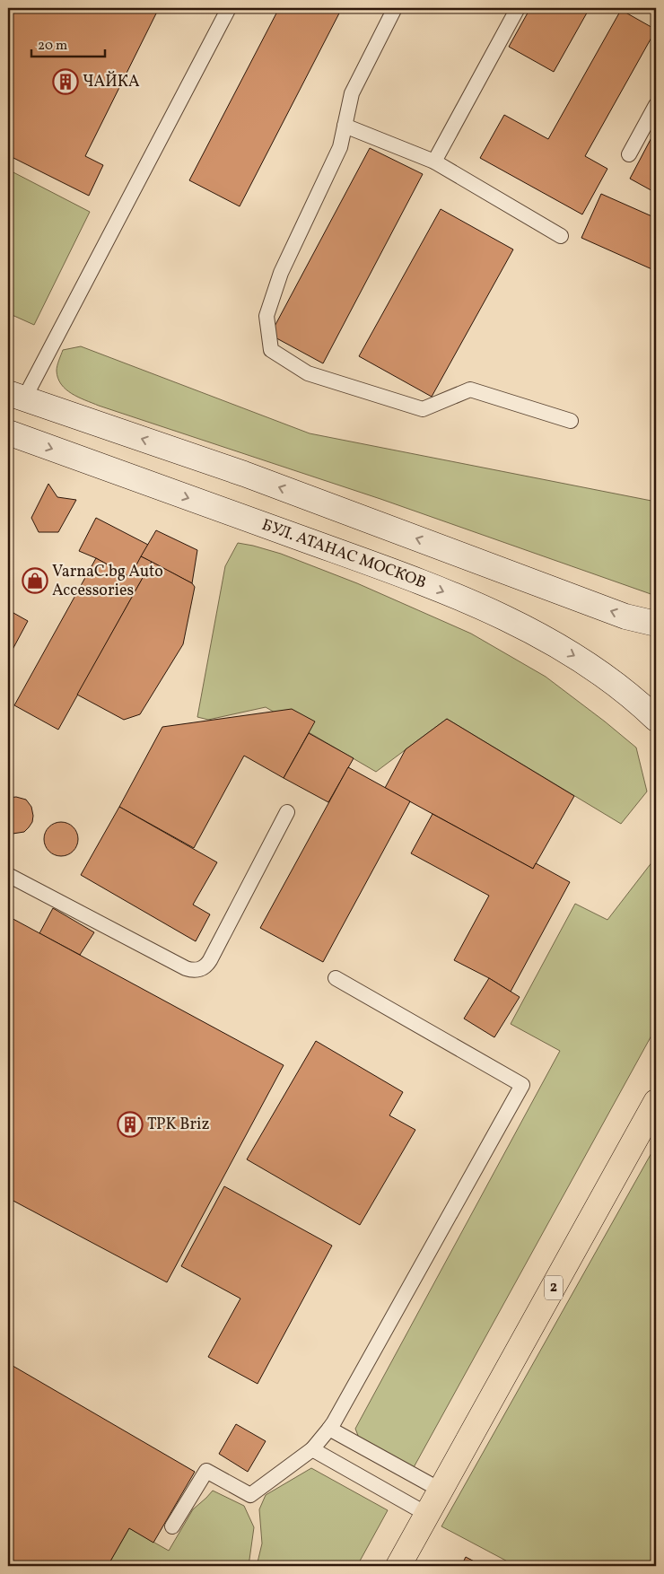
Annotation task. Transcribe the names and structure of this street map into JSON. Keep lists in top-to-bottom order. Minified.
{"streets":{"main road":["БУЛ. АТАНАС МОСКОВ","2"]},"places":{"building":["ЧАЙКА","TPK Briz"],"shop":["VarnaC.bg Auto Accessories"]},"scale_bar":"20 m"}
